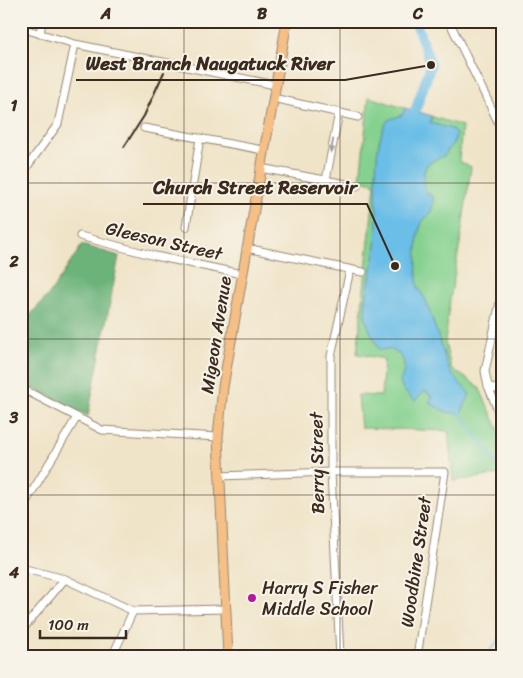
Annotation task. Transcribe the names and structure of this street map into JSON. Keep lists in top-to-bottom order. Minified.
{"streets":{"main road":["Migeon Avenue"],"street":["Gleeson Street","Berry Street","Woodbine Street"]},"crossings":[["Gleeson Street","Migeon Avenue"],["Berry Street","Woodbine Street"]],"places":["West Branch Naugatuck River","Church Street Reservoir","Harry S Fisher Middle School"],"scale_bar":"100 m","grid":{"columns":["A","B","C"],"rows":["1","2","3","4"]}}
